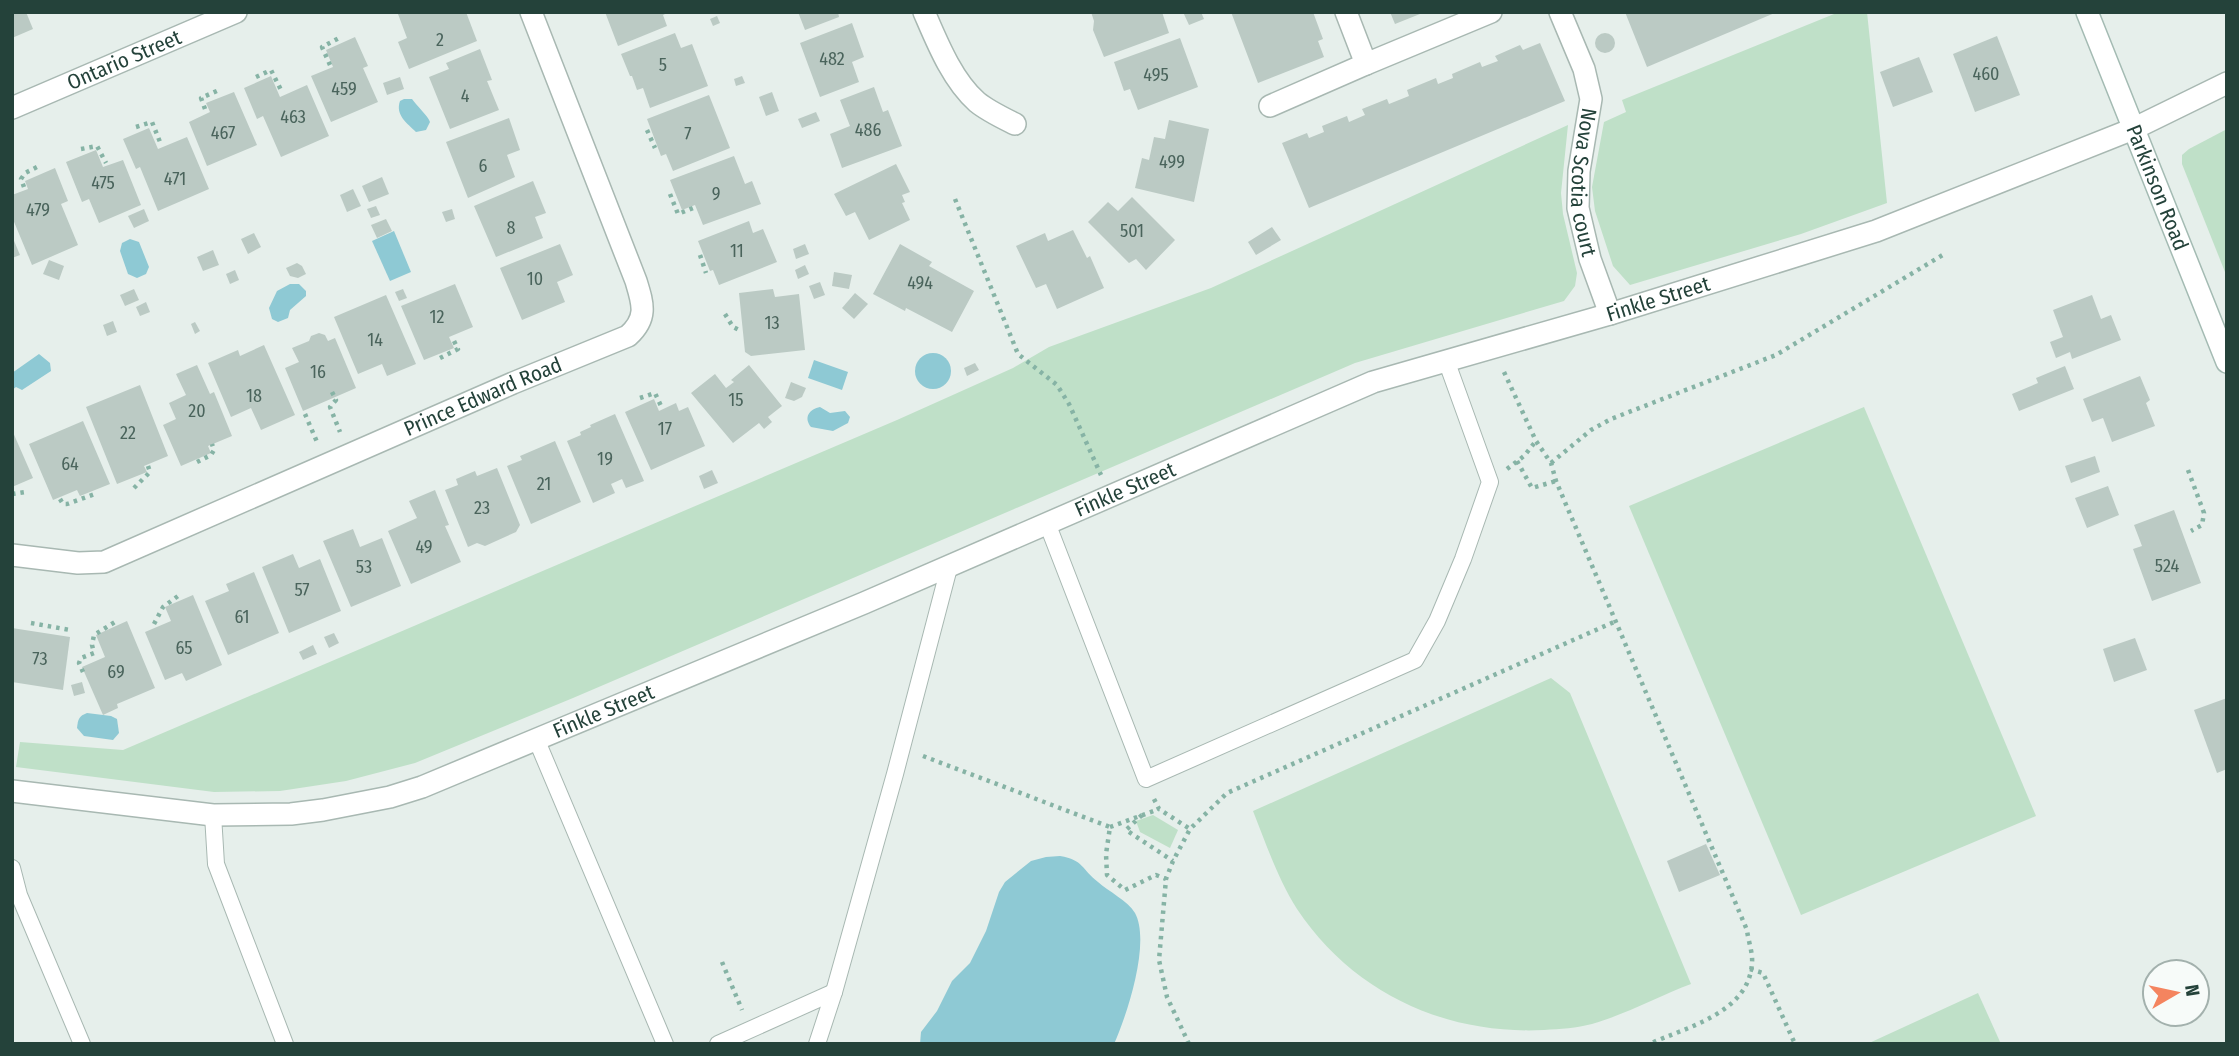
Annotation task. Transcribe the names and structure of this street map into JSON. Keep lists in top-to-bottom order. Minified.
{"streets":{"street":["Ontario Street","Nova Scotia court","Parkinson Road","Finkle Street","Prince Edward Road"]},"crossings":[["Nova Scotia court","Finkle Street"],["Parkinson Road","Finkle Street"]],"house_numbers":["2","482","5","460","495","459","4","463","486","467","7","499","6","471","475","9","479","8","501","11","10","494","12","13","14","16","18","15","20","17","22","19","64","21","23","49","524","53","57","61","65","73","69"],"north":"right"}
